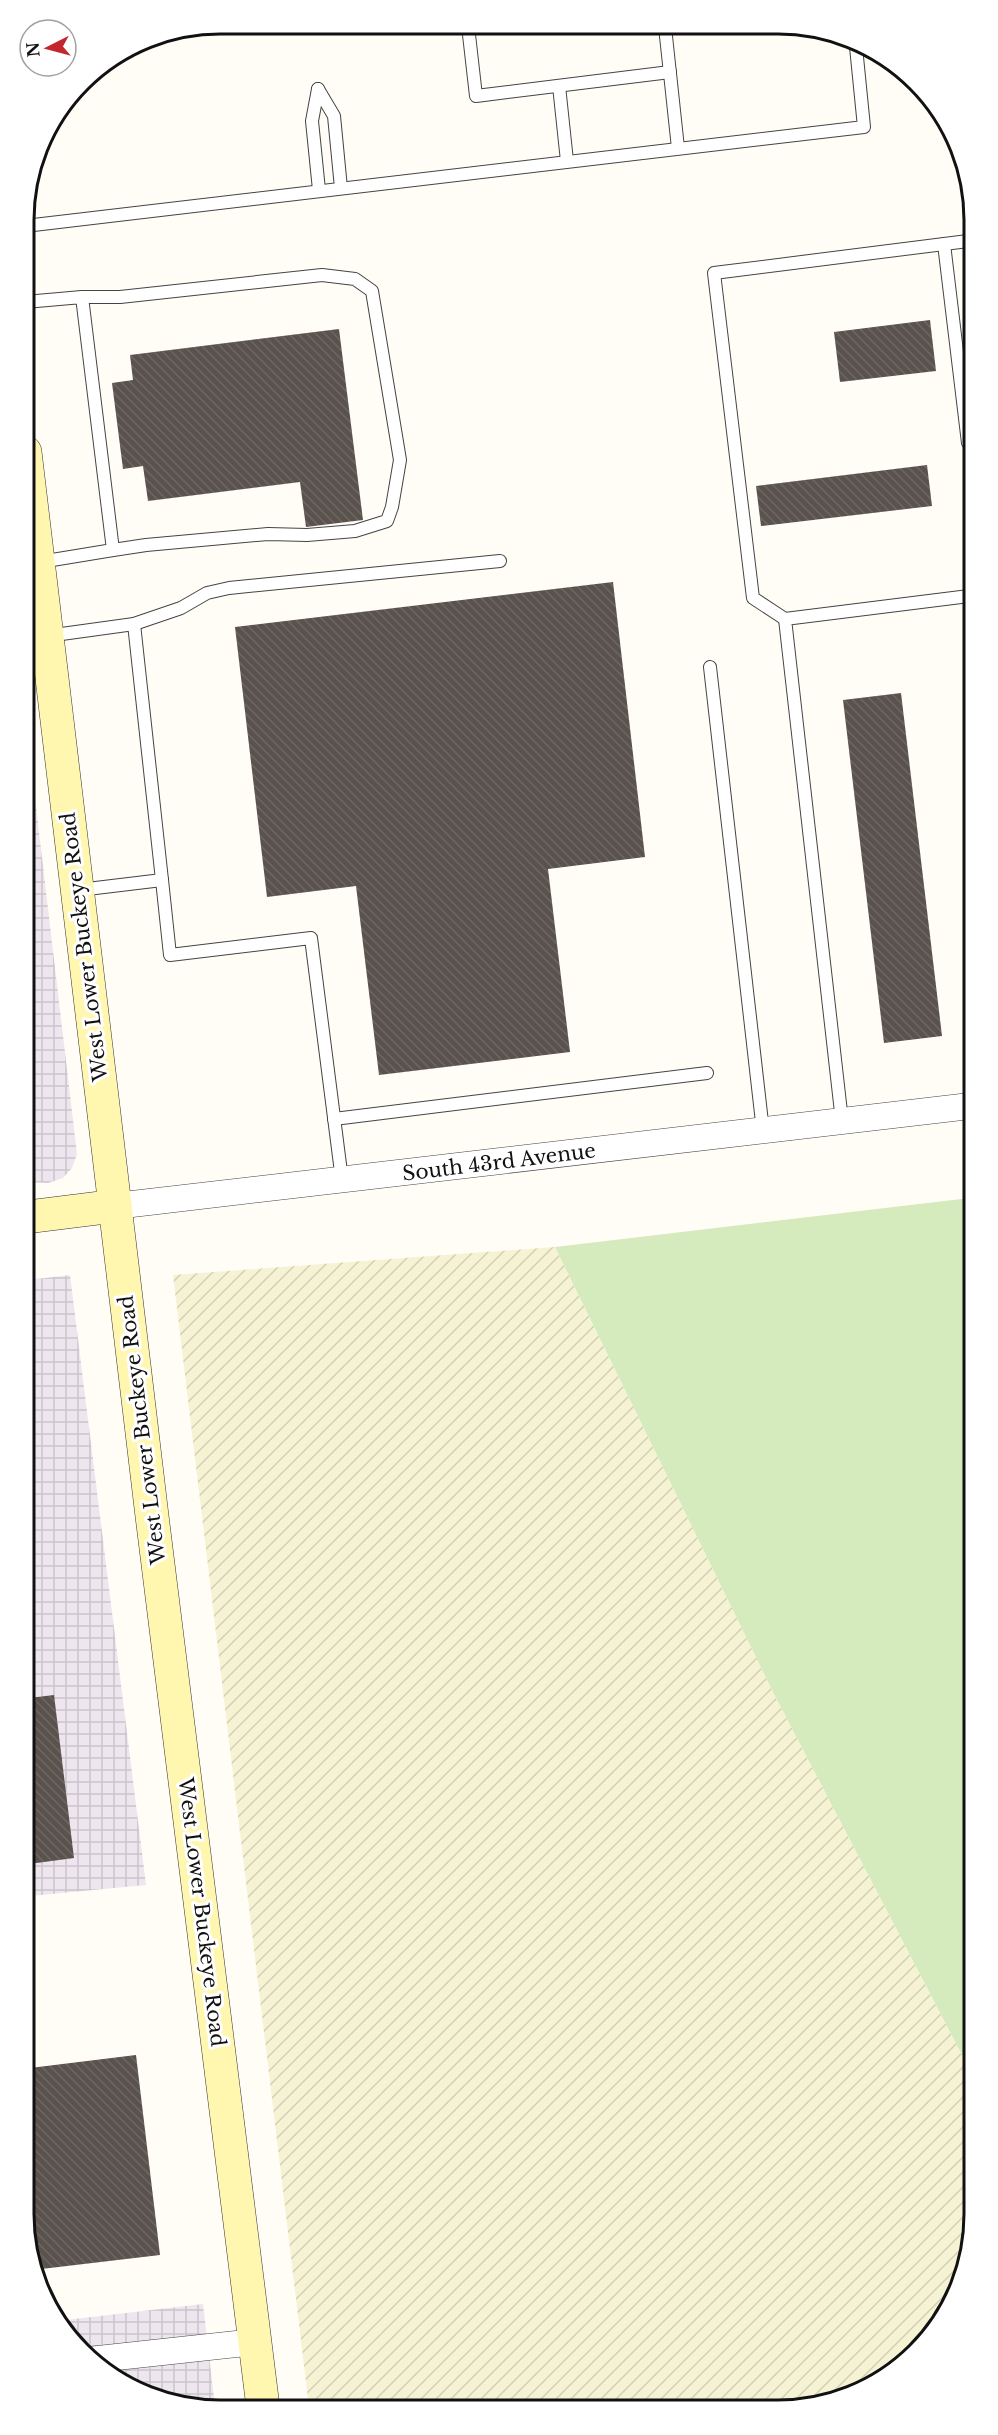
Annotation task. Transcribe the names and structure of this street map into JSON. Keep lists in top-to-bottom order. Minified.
{"streets":{"main road":["West Lower Buckeye Road","South 43rd Avenue"]},"crossings":[["West Lower Buckeye Road","South 43rd Avenue"]],"north":"left"}
